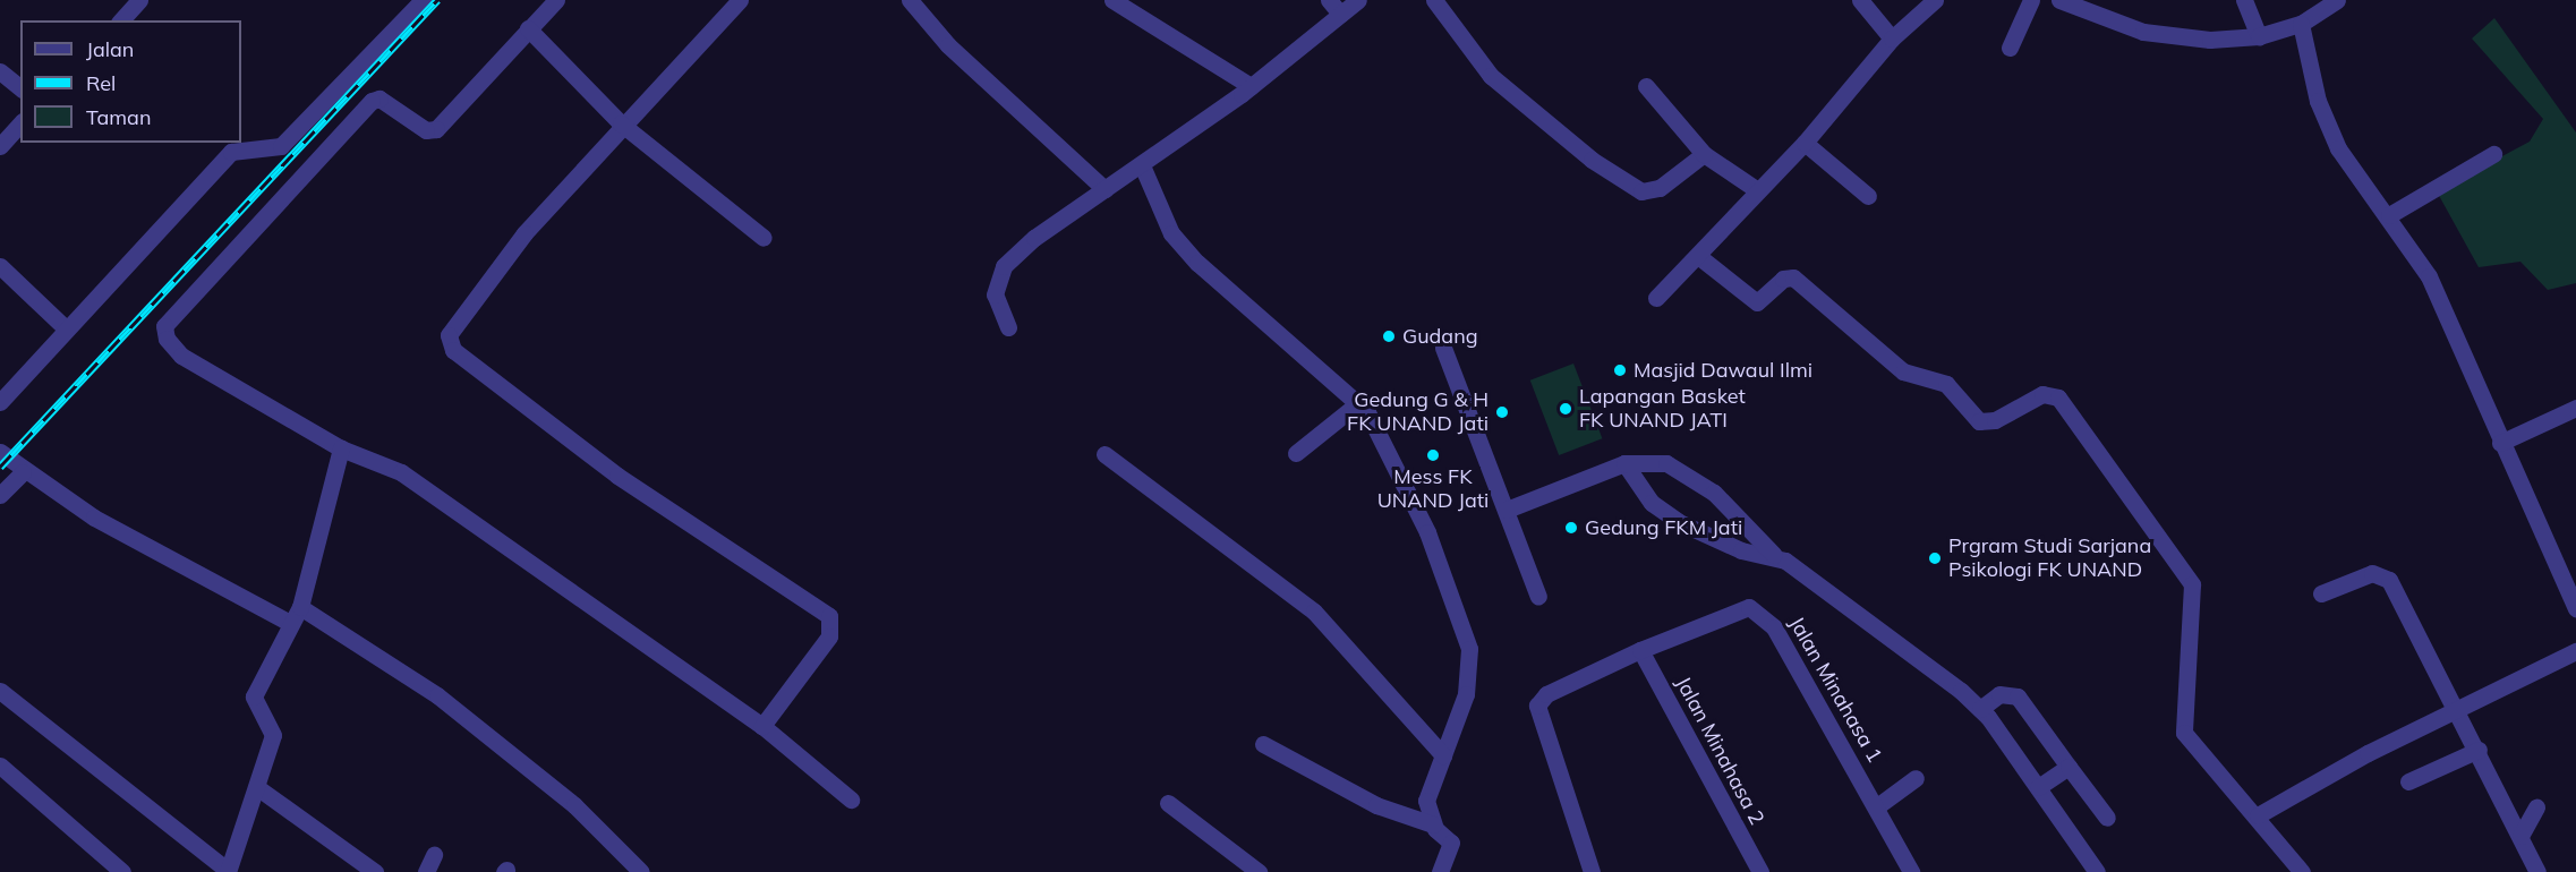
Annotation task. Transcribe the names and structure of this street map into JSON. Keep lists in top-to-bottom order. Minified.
{"streets":{"street":["Jalan Minahasa 1","Jalan Minahasa 2"]},"crossings":[["Jalan Minahasa 1","Jalan Minahasa 2"]],"places":["Gudang","Masjid Dawaul Ilmi","Lapangan Basket FK UNAND JATI","Gedung G & H FK UNAND Jati","Mess FK UNAND Jati","Gedung FKM Jati","Prgram Studi Sarjana Psikologi FK UNAND"],"legend":["Jalan","Rel","Taman"]}
